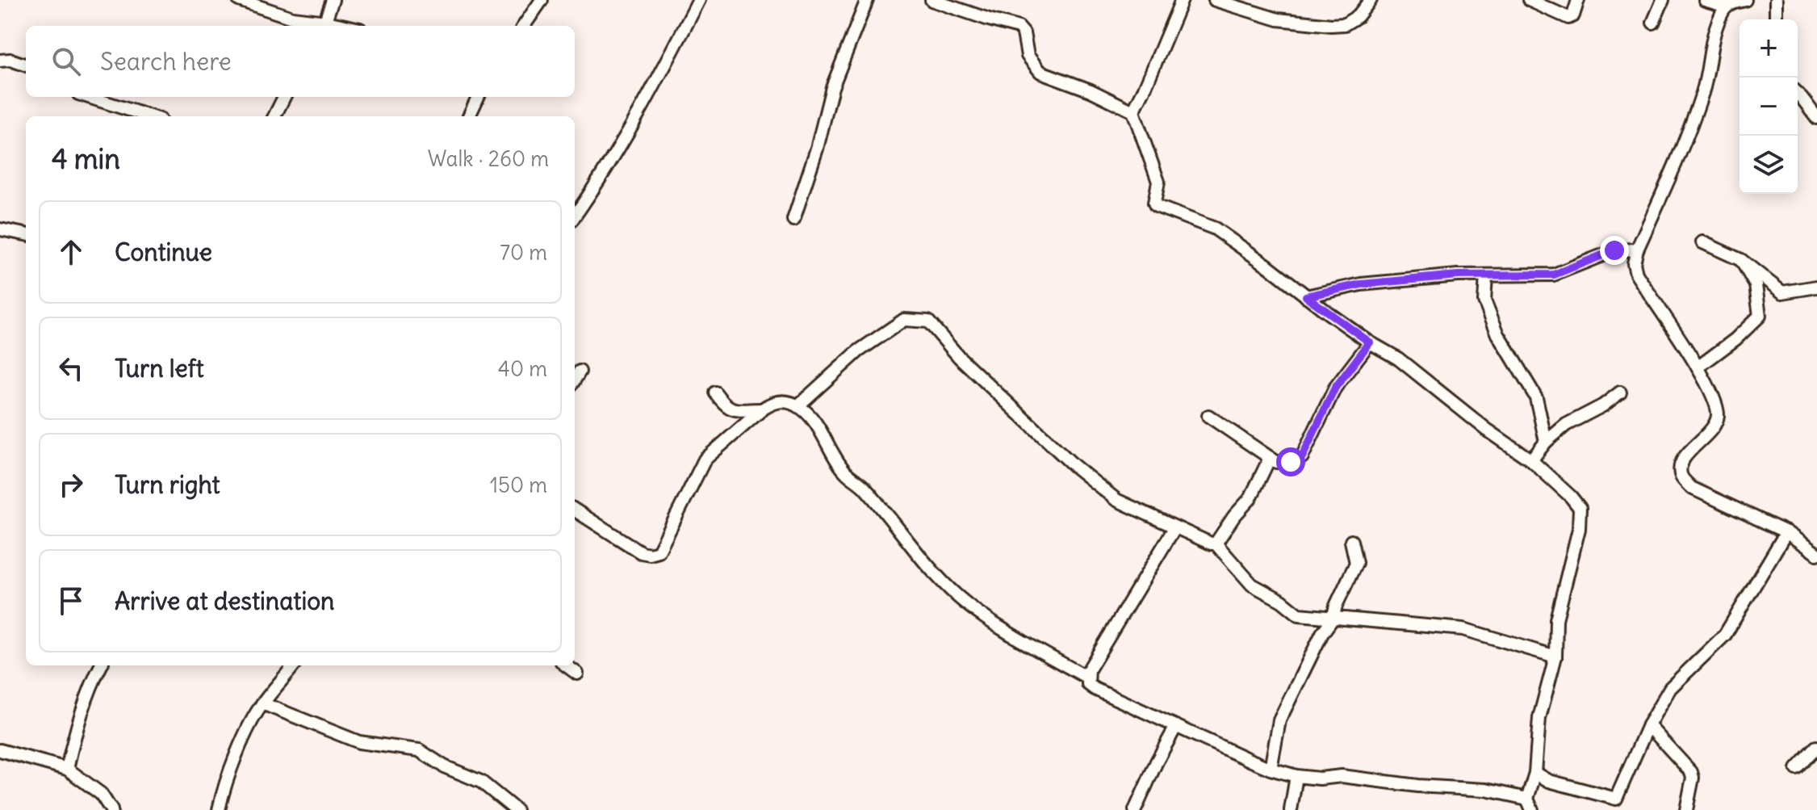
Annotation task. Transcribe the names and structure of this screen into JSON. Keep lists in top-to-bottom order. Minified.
{"page":{"map_buttons":["+","−"],"search":"Search here","heading":["4 min","Walk · 260 m"],"list":[["Continue","70 m"],["Turn left","40 m"],["Turn right","150 m"],"Arrive at destination"]}}
